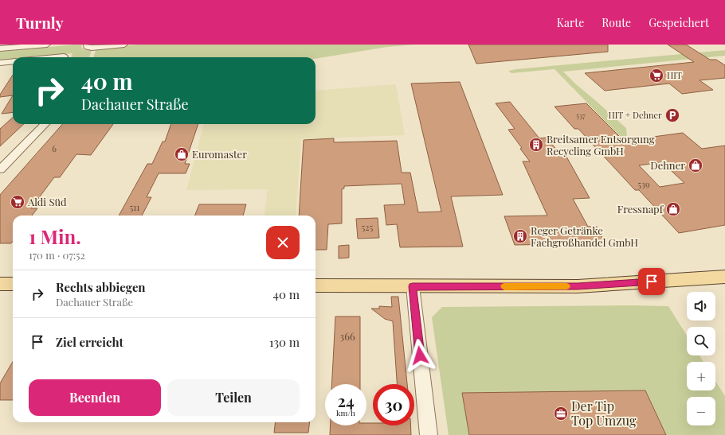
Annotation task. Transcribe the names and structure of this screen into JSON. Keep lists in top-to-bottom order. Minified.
{"places":{"supermarket":["HIT","Aldi Süd"],"parking":["HIT + Dehner"],"building":["Breitsamer Entsorgung Recycling GmbH","Reger Getränke Fachgroßhandel GmbH"],"shop":["Euromaster","Dehner","Fressnapf"],"office":["Der Tip Top Umzug"]},"house_numbers":["537","6","539","511","525","366"],"page":{"header":"Turnly","nav":["Karte","Route","Gespeichert"],"turn":["40 m","Dachauer Straße"],"heading":["1 Min.","170 m · 07:52"],"list":[{"name":"Rechts abbiegen","note":"Dachauer Straße","value":"40 m"},{"name":"Ziel erreicht","value":"130 m"}],"map_buttons":["+","−"],"buttons":["Beenden","Teilen"],"speed":"24 km/h","limit":"30"}}
